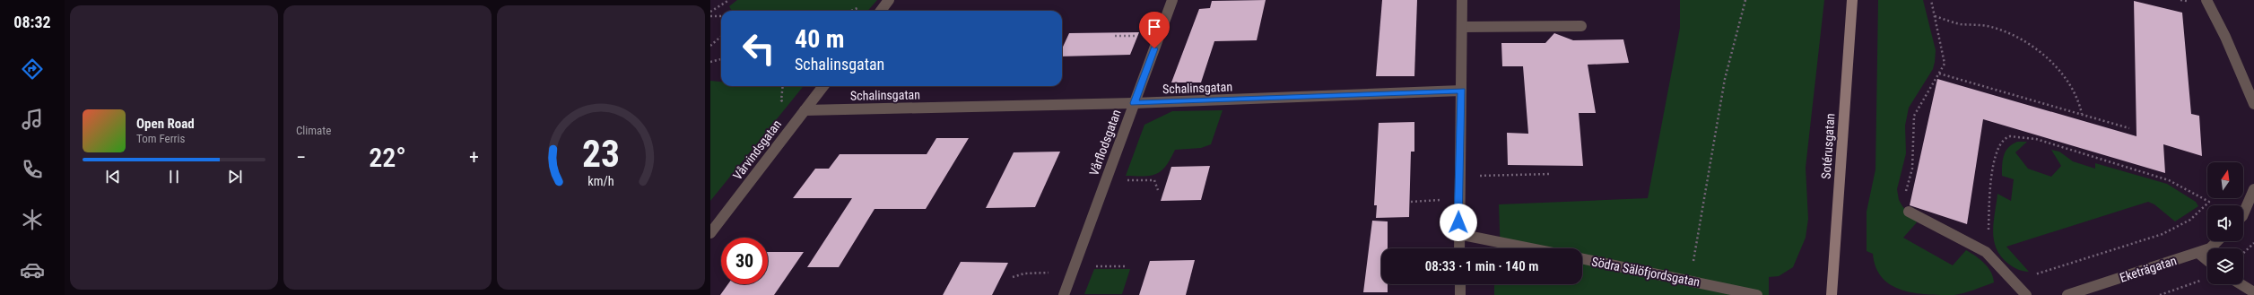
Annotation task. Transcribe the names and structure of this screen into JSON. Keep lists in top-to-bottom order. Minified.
{"streets":{"street":["Schalinsgatan","Vårflodsgatan","Sotérusgatan","Vårvindsgatan","Eketrägatan","Södra Sälöfjordsgatan"]},"crossings":[["Schalinsgatan","Vårflodsgatan"],["Schalinsgatan","Vårvindsgatan"]],"north":"top","page":{"tabs":"08:32","tile":"Climate","turn":["40 m","Schalinsgatan"],"song":["Open Road","Tom Ferris"],"heat":["−","22°","+"],"limit":"30","trip":"08:33 · 1 min · 140 m","gauge":["23","km/h"]}}
